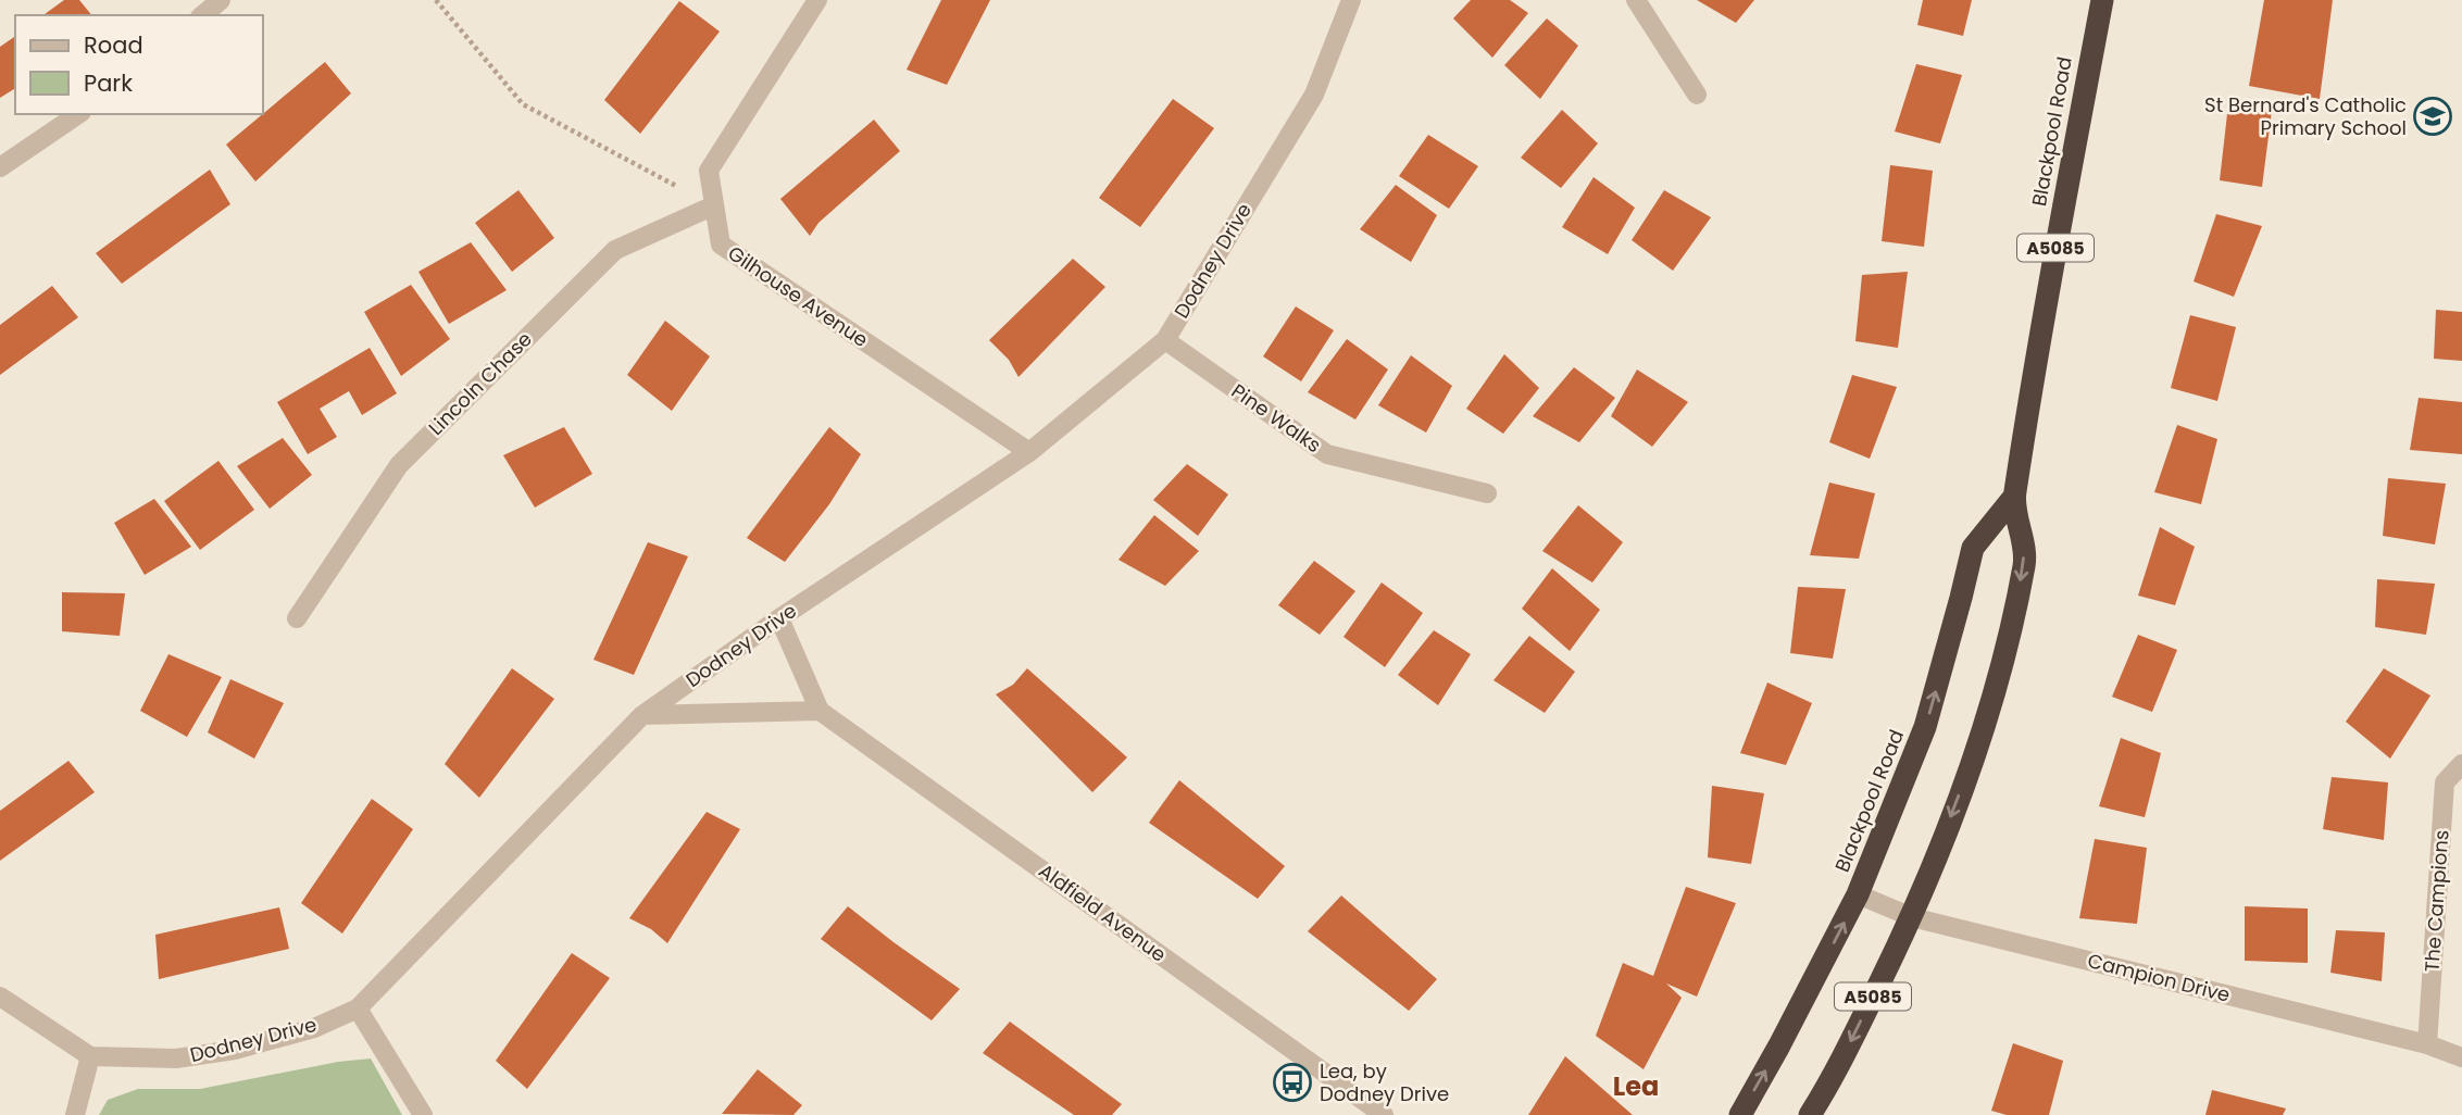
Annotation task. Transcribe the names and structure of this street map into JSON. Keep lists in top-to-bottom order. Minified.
{"streets":{"highway":["Blackpool Road","A5085"],"street":["Dodney Drive","Gilhouse Avenue","Lincoln Chase","Pine Walks","The Campions","Aldfield Avenue","Campion Drive"]},"crossings":[["Blackpool Road","Campion Drive"],["Dodney Drive","Gilhouse Avenue"],["Dodney Drive","Pine Walks"],["Gilhouse Avenue","Lincoln Chase"],["The Campions","Campion Drive"]],"districts":["Lea"],"places":{"school or university":["St Bernard's Catholic Primary School"],"bus stop":["Lea, by Dodney Drive"]},"legend":["Road","Park"]}
